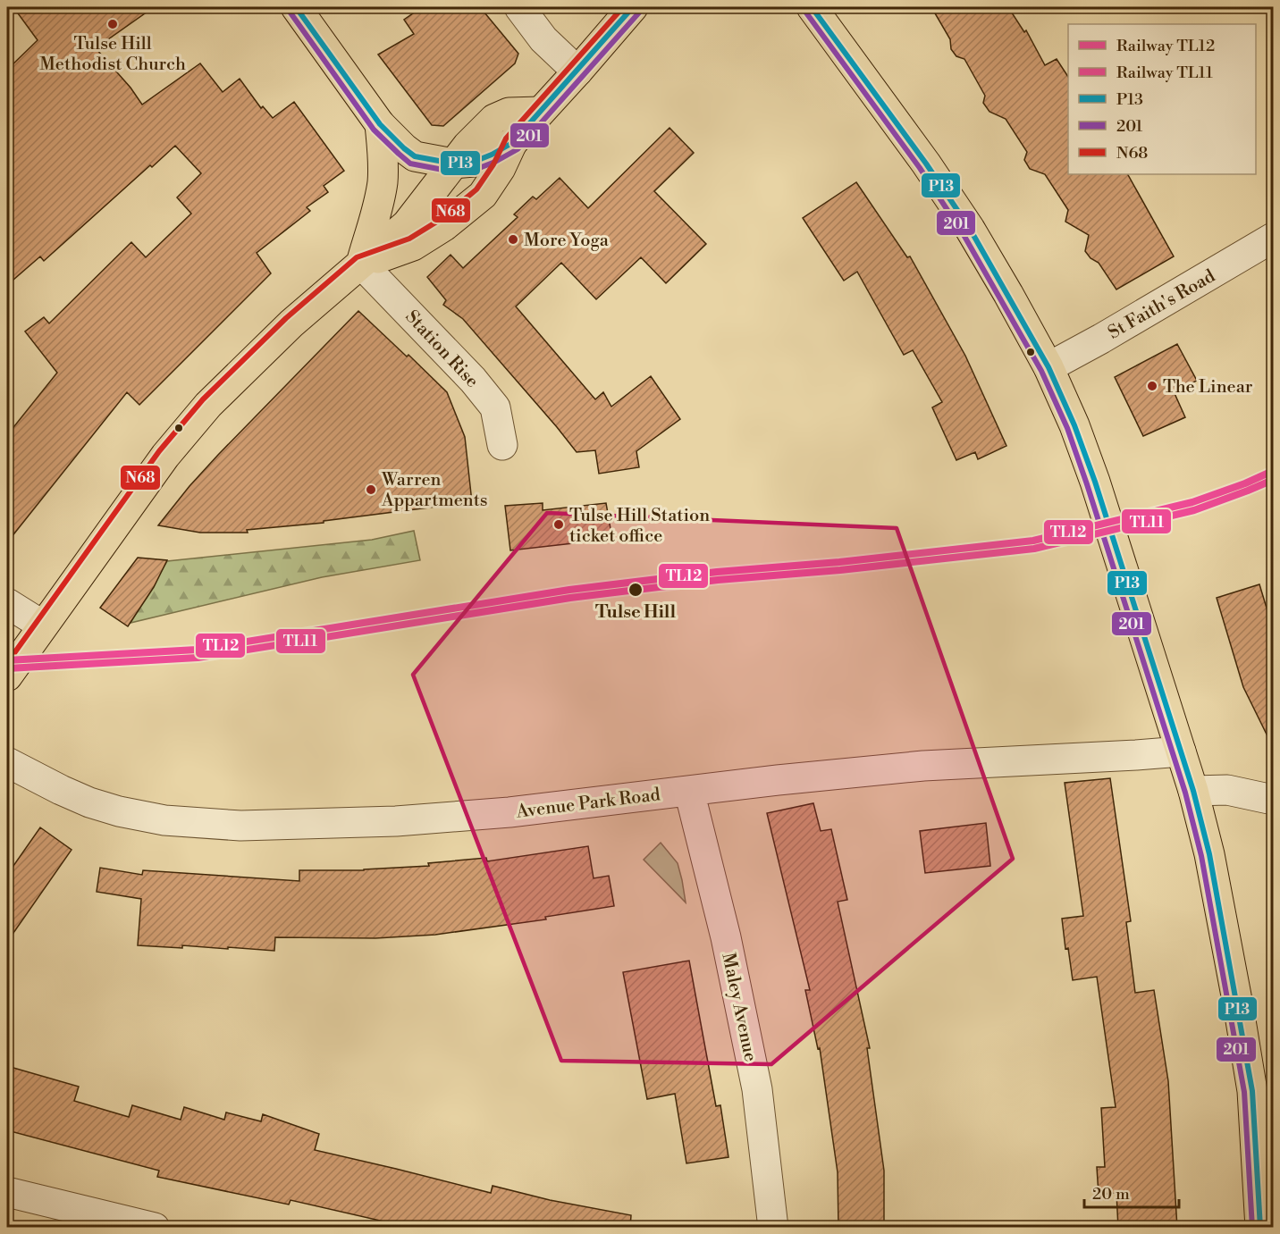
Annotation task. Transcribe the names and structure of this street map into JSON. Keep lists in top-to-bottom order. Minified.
{"streets":{"street":["St Faith's Road","Station Rise","Avenue Park Road","Maley Avenue"]},"crossings":[["Avenue Park Road","Maley Avenue"]],"places":["Tulse Hill Methodist Church","More Yoga","The Linear","Warren Appartments","Tulse Hill Station ticket office","Tulse Hill"],"lines":["transit line P13","transit line N68","transit line 201","rail line TL12","rail line TL11"],"legend":["Railway TL12","Railway TL11","P13","201","N68"],"scale_bar":"20 m"}
